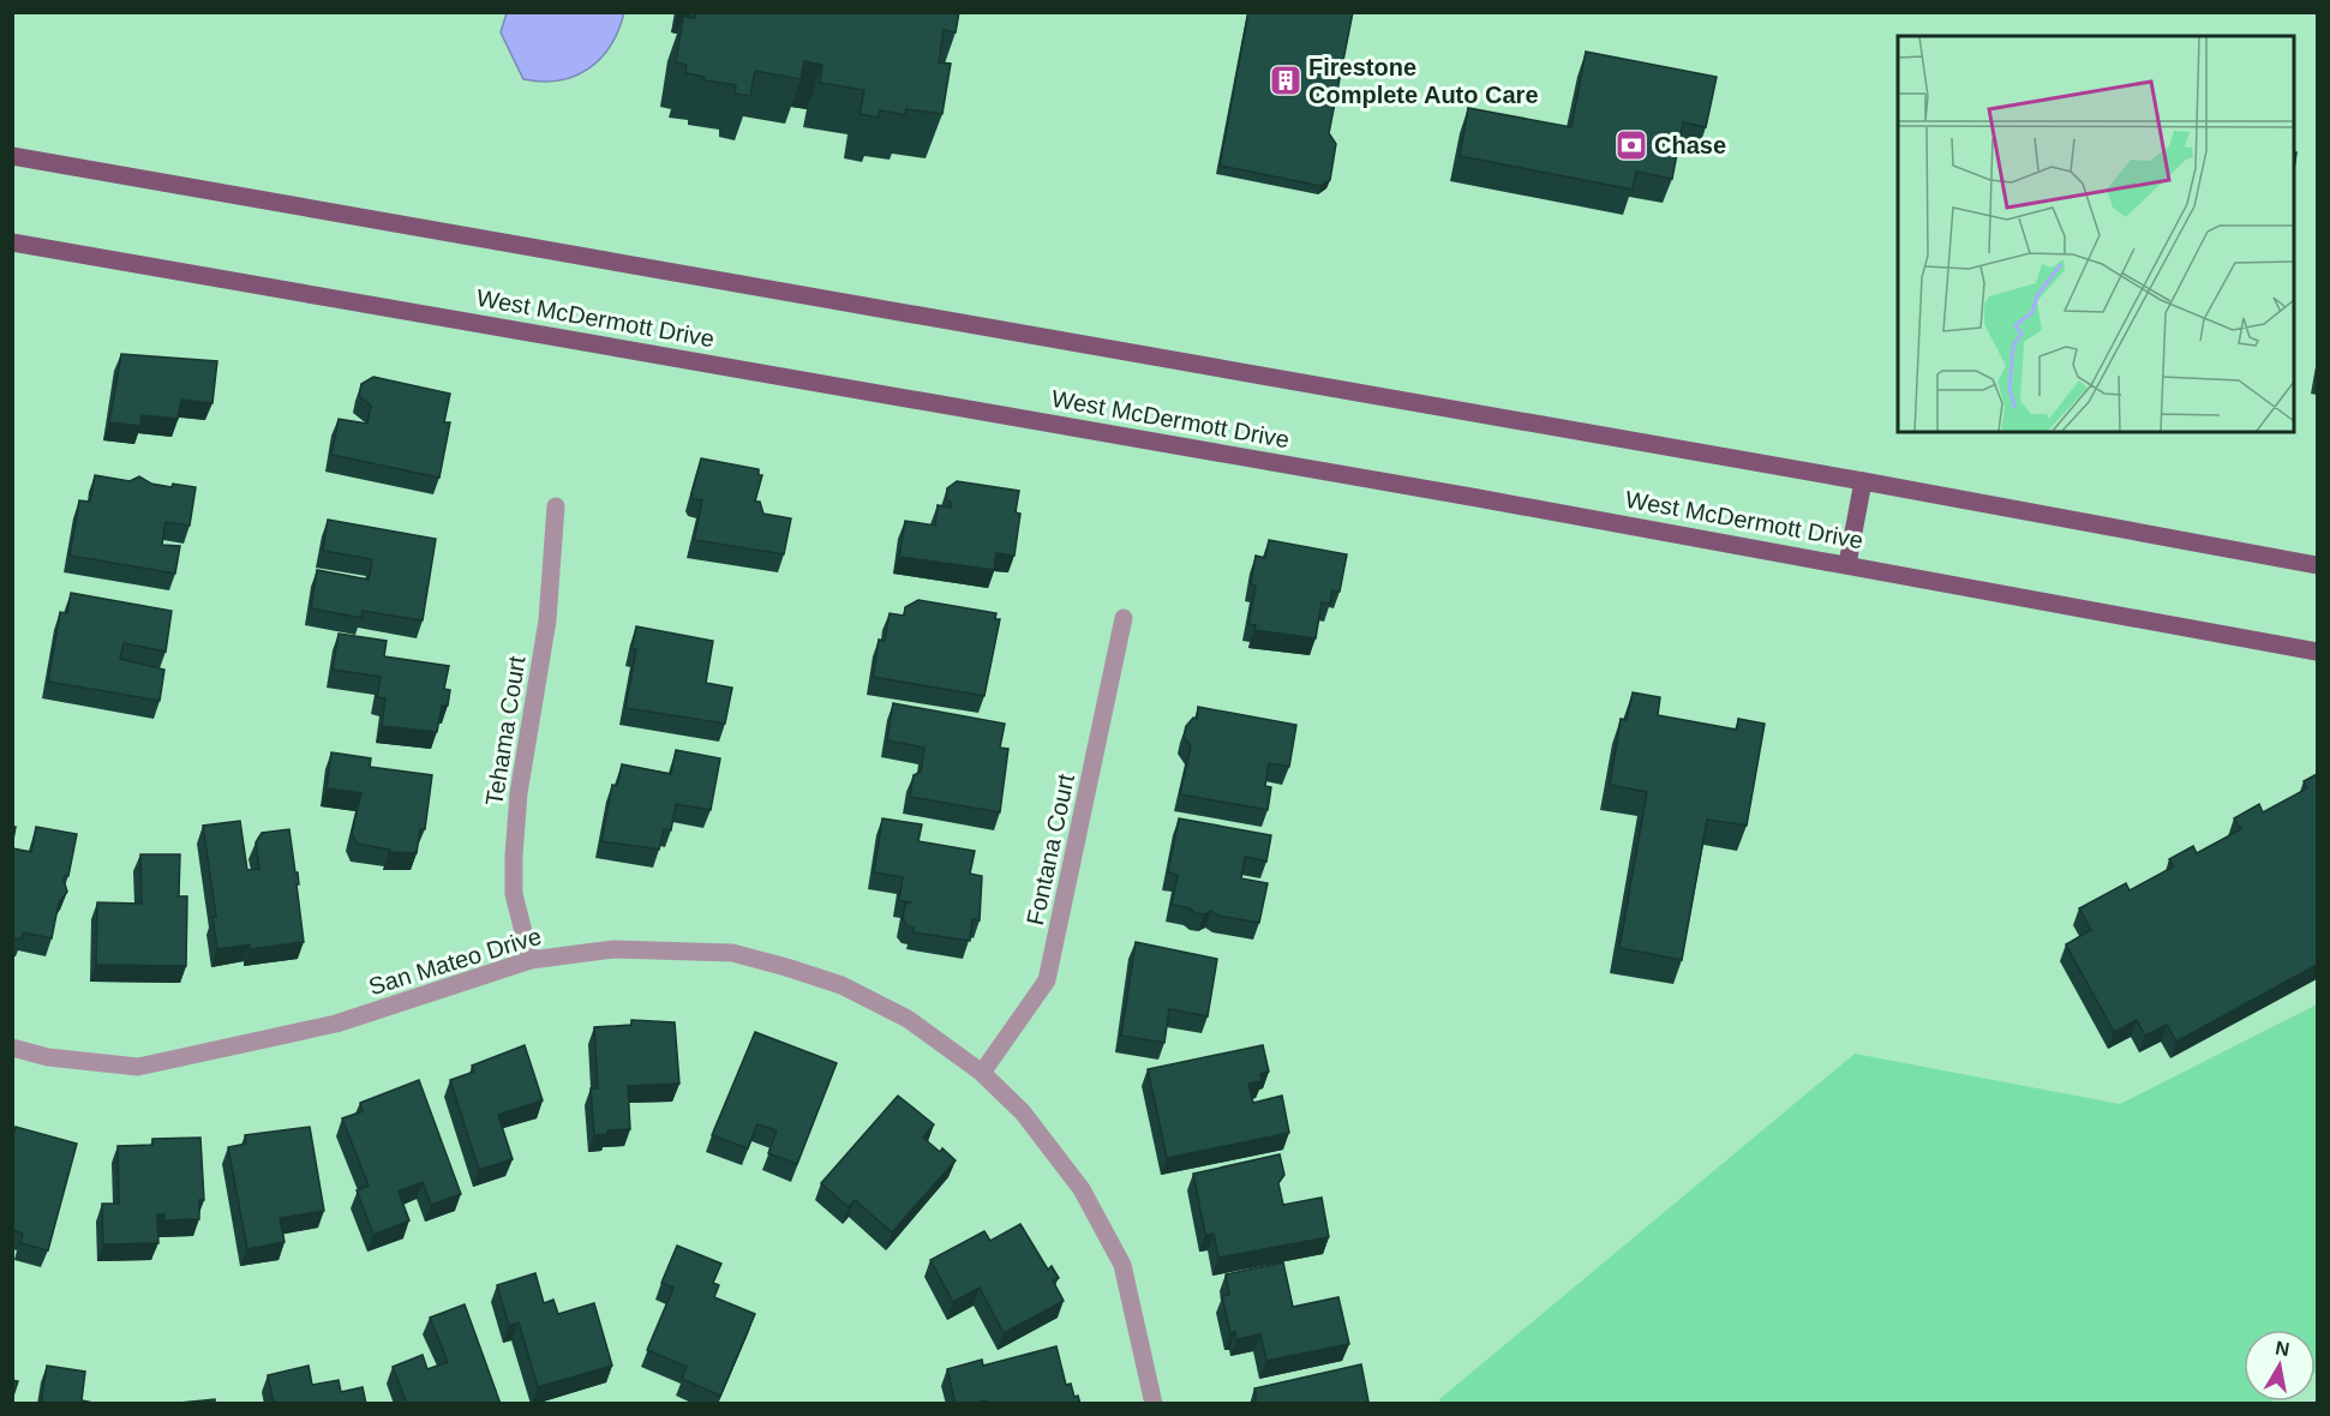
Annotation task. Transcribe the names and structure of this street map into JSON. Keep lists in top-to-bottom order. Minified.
{"streets":{"main road":["West McDermott Drive"],"street":["Tehama Court","Fontana Court","San Mateo Drive"]},"crossings":[["Tehama Court","San Mateo Drive"],["Fontana Court","San Mateo Drive"]],"places":{"building":["Firestone Complete Auto Care"],"bank":["Chase"]},"north":"top"}
